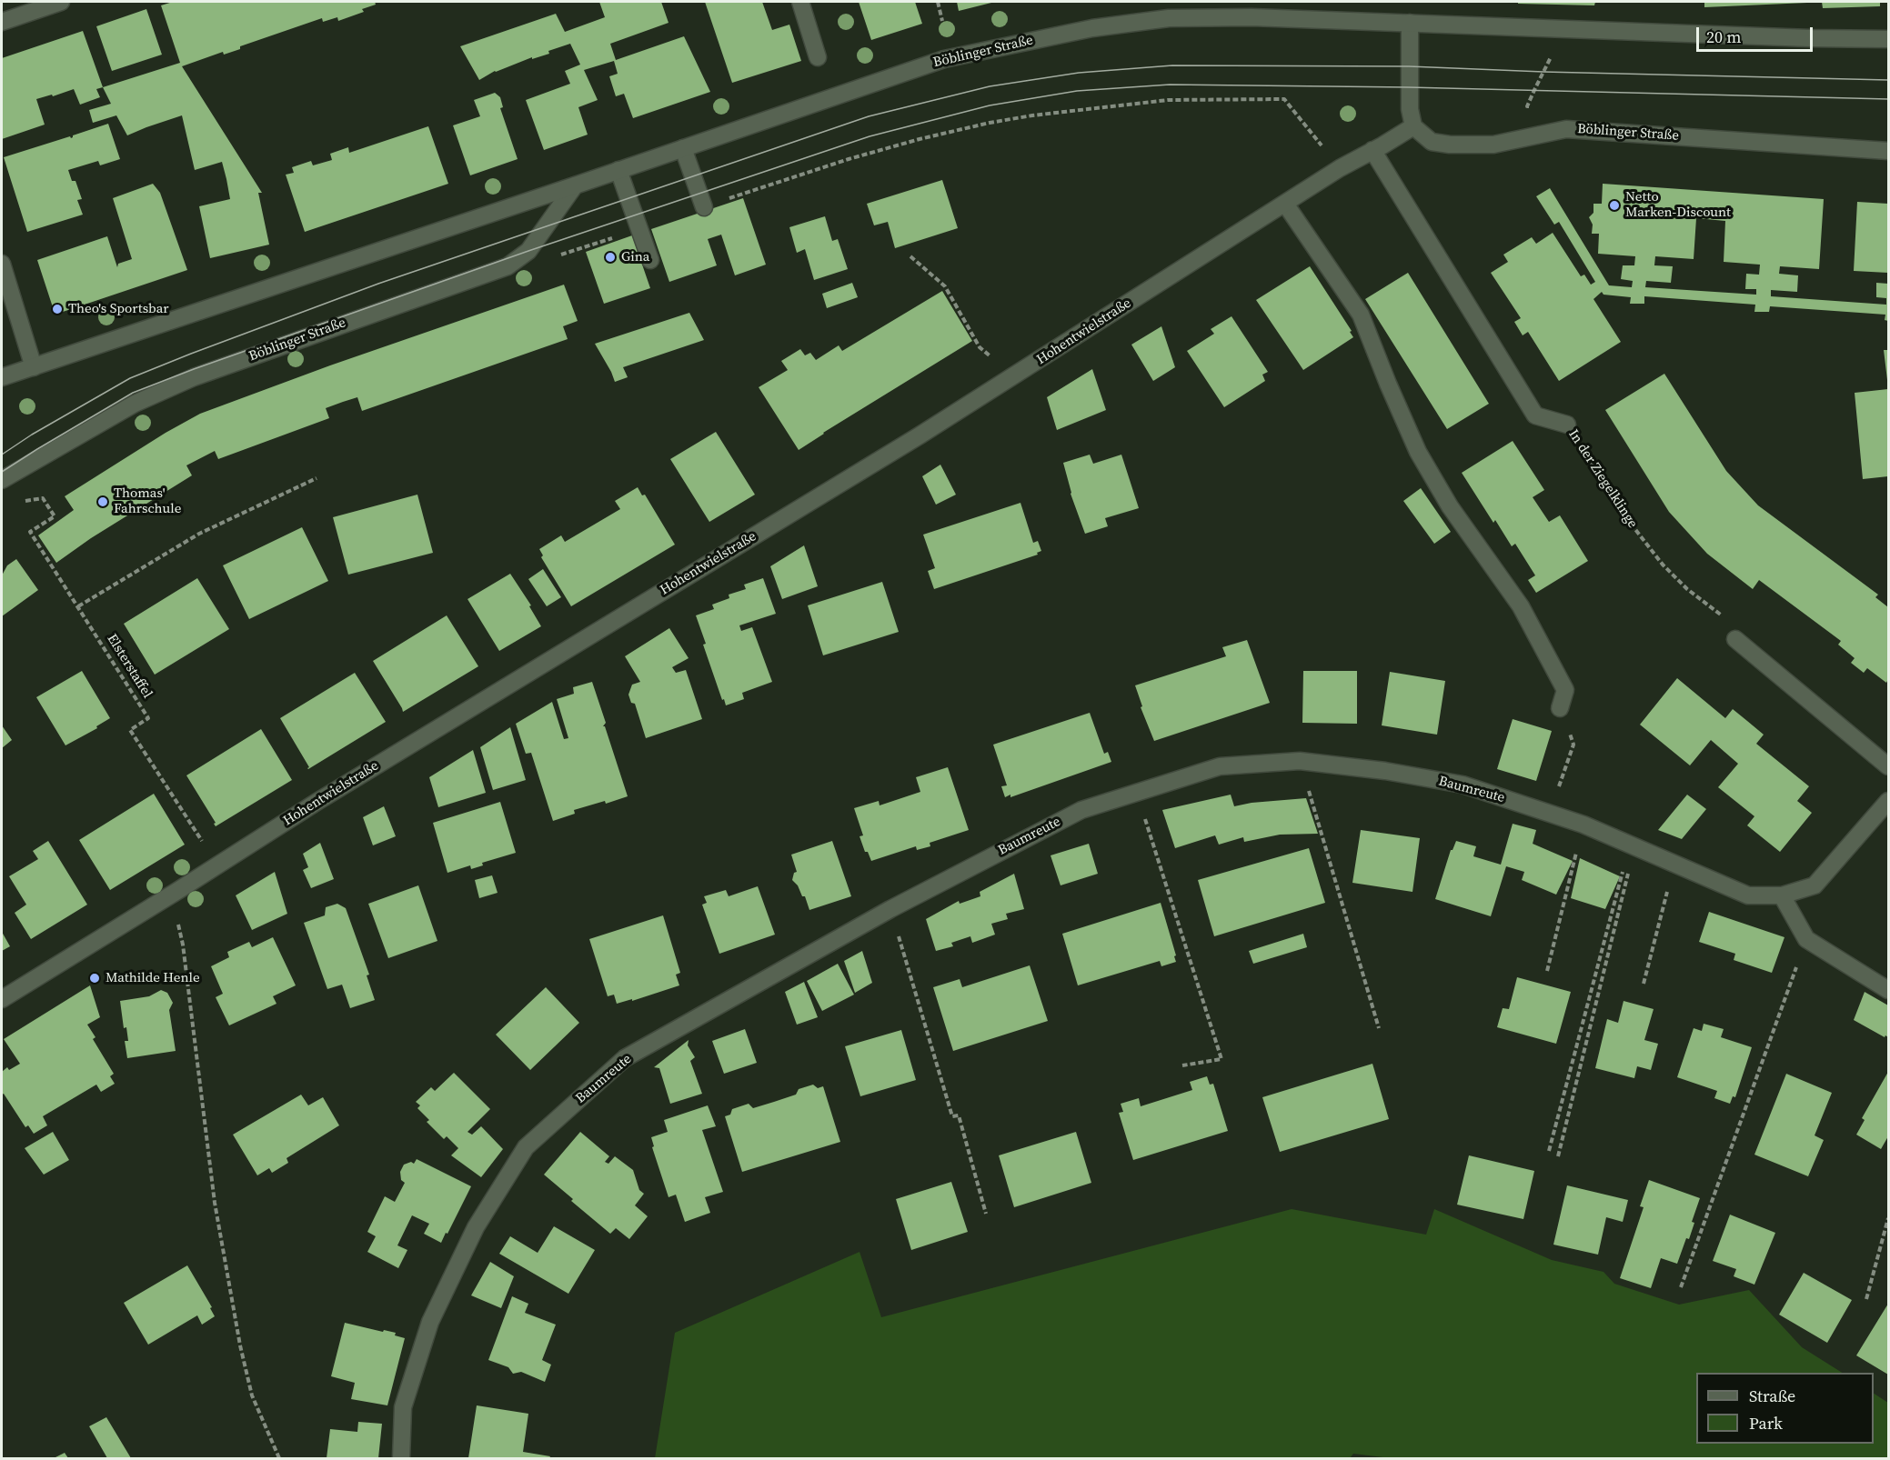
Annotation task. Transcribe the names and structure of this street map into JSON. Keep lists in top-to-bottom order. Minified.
{"streets":{"street":["Böblinger Straße","Hohentwielstraße","In der Ziegelklinge","Baumreute"],"path":["Elsterstaffel"]},"crossings":[["Böblinger Straße","Hohentwielstraße"],["Hohentwielstraße","In der Ziegelklinge"]],"places":["Netto Marken-Discount","Gina","Theo's Sportsbar","Thomas' Fahrschule","Mathilde Henle"],"legend":["Straße","Park"],"scale_bar":"20 m"}
